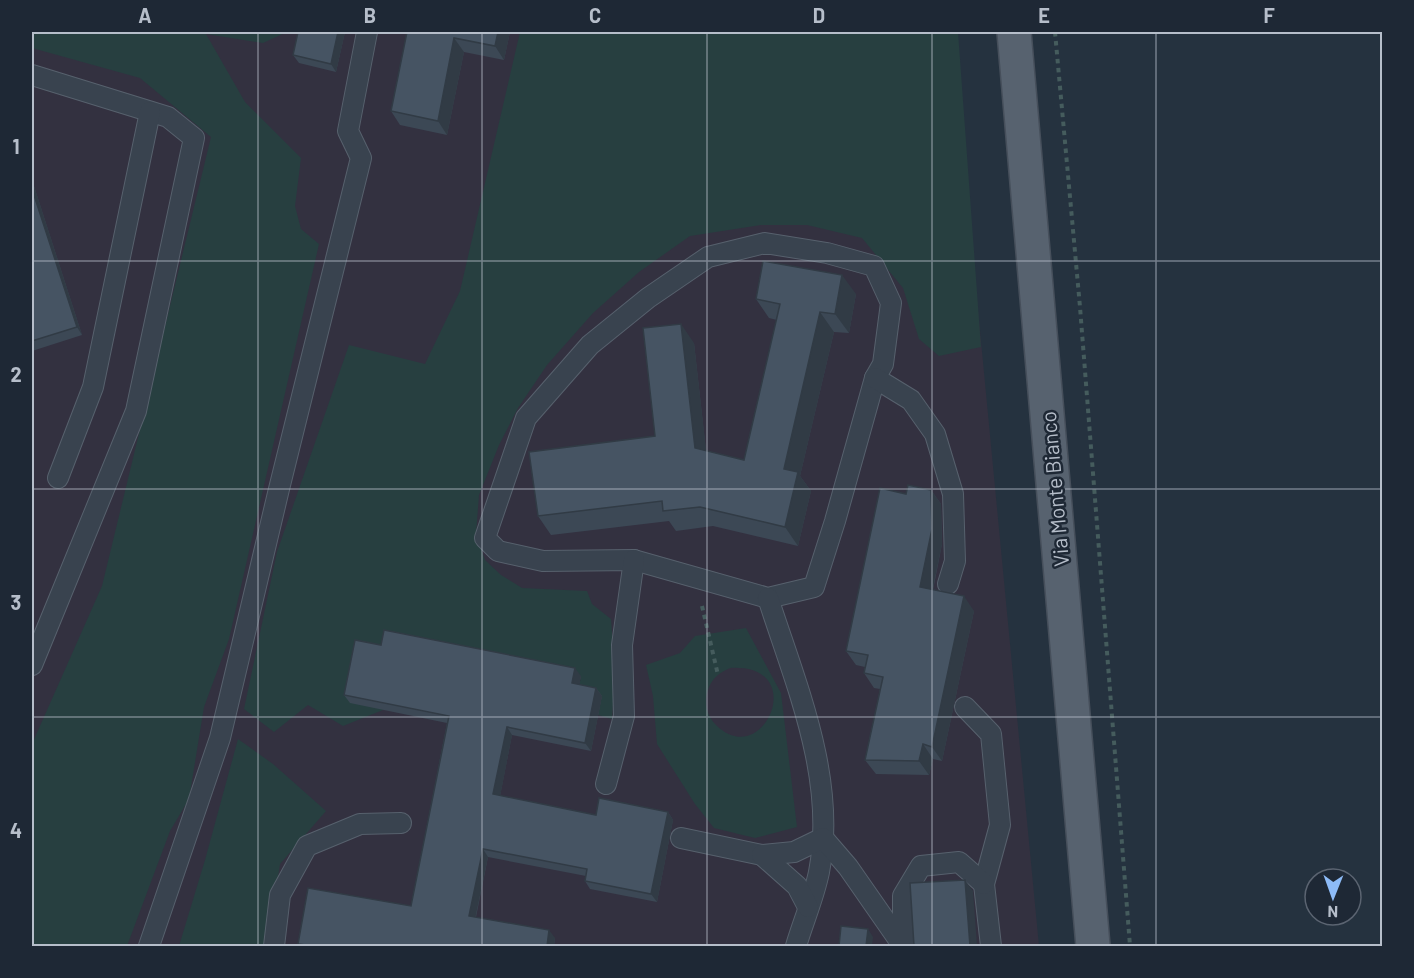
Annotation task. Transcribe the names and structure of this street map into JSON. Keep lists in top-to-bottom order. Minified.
{"streets":{"main road":["Via Monte Bianco"]},"north":"bottom","grid":{"columns":["A","B","C","D","E","F"],"rows":["1","2","3","4"]}}
